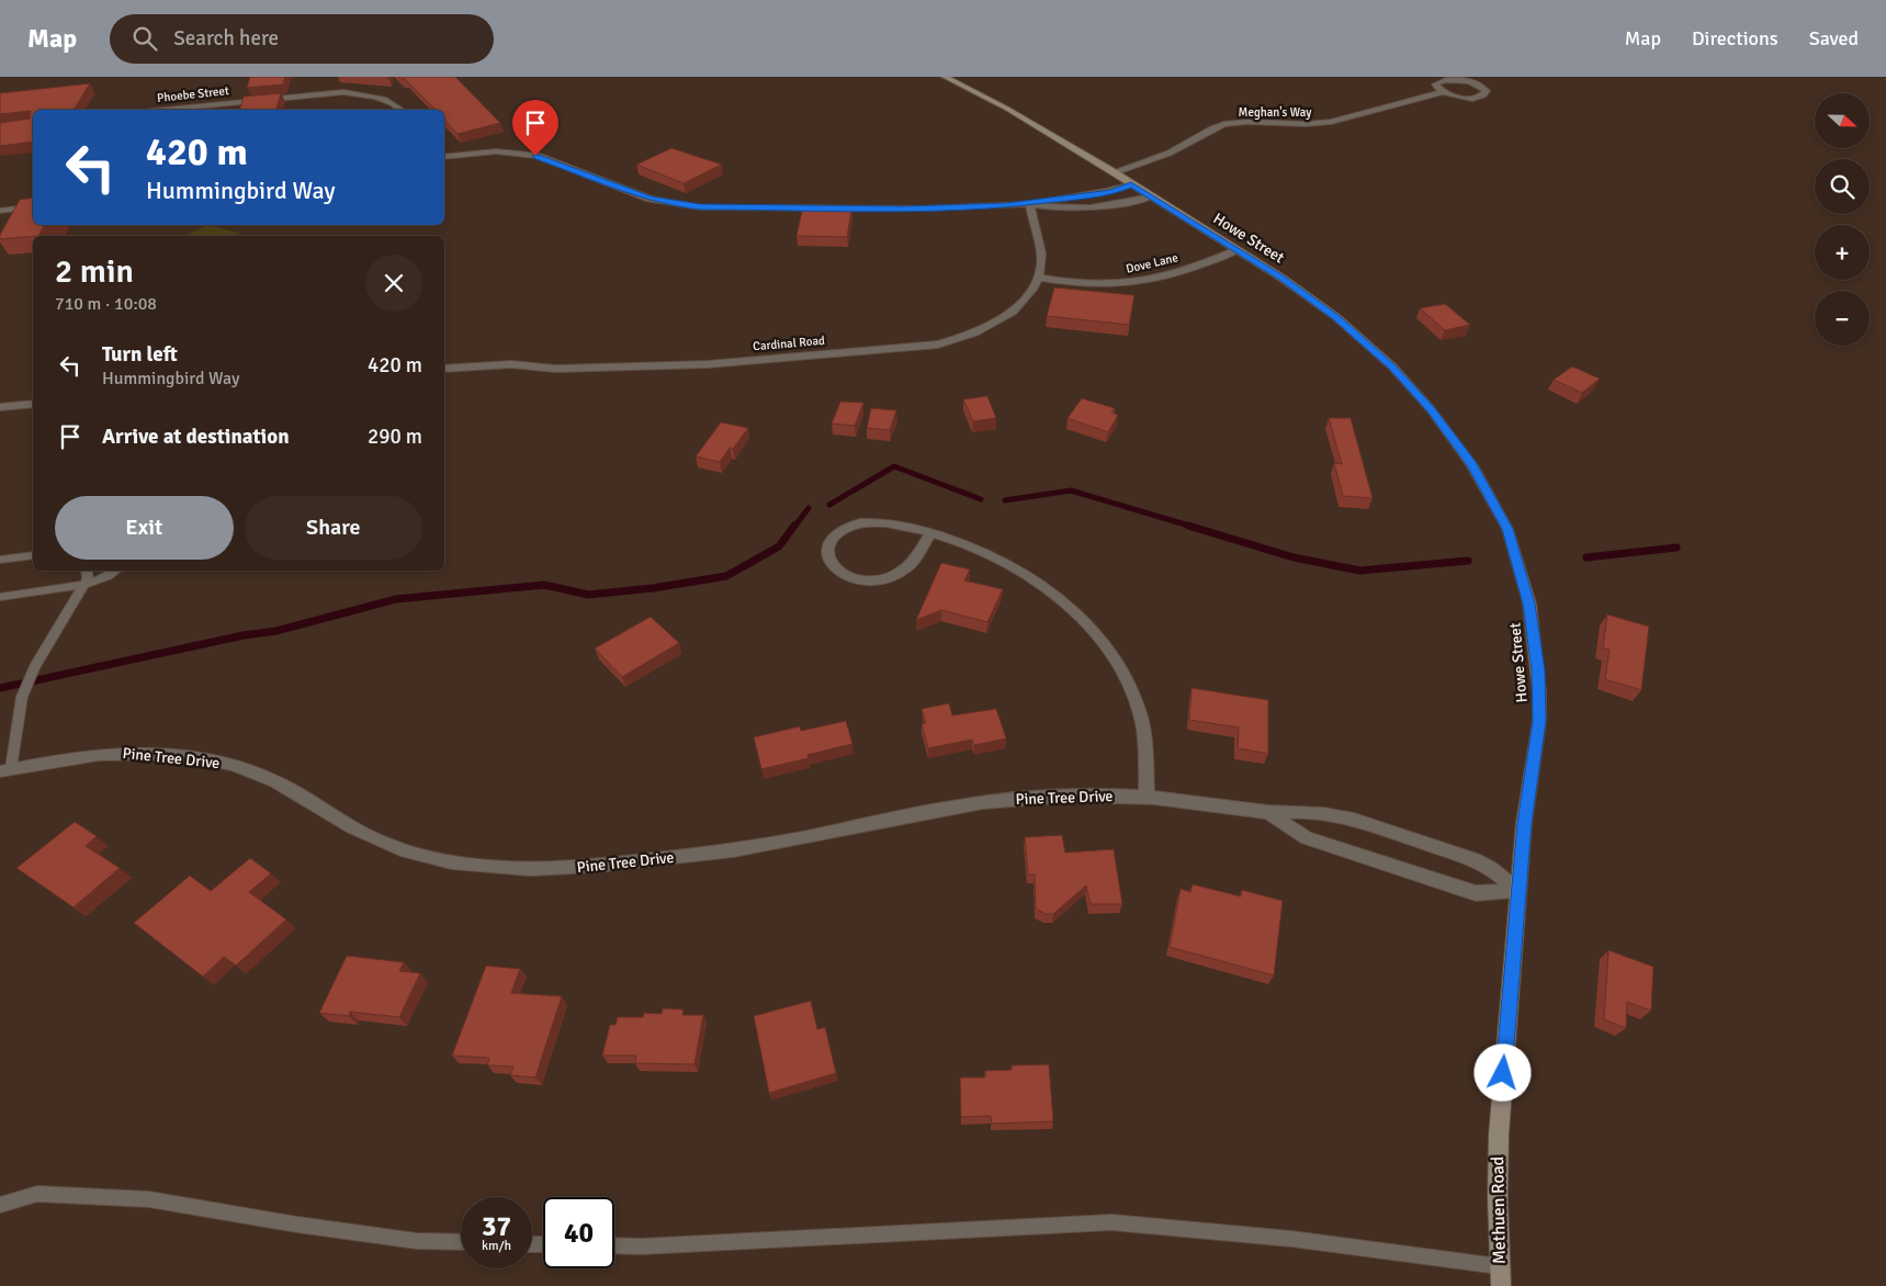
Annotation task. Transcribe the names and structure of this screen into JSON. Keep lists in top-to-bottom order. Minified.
{"streets":{"street":["Phoebe Street","Meghan's Way","Howe Street","Dove Lane","Cardinal Road","Pine Tree Drive","Methuen Road"]},"crossings":[["Meghan's Way","Howe Street"],["Howe Street","Dove Lane"],["Howe Street","Pine Tree Drive"],["Howe Street","Methuen Road"],["Dove Lane","Cardinal Road"]],"north":"right","page":{"header":"Map","search":"Search here","nav":["Map","Directions","Saved"],"map_buttons":["+","−"],"turn":["420 m","Hummingbird Way"],"heading":["2 min","710 m · 10:08"],"list":[{"name":"Turn left","note":"Hummingbird Way","value":"420 m"},{"name":"Arrive at destination","value":"290 m"}],"buttons":["Exit","Share"],"speed":"37 km/h","limit":"40"}}
